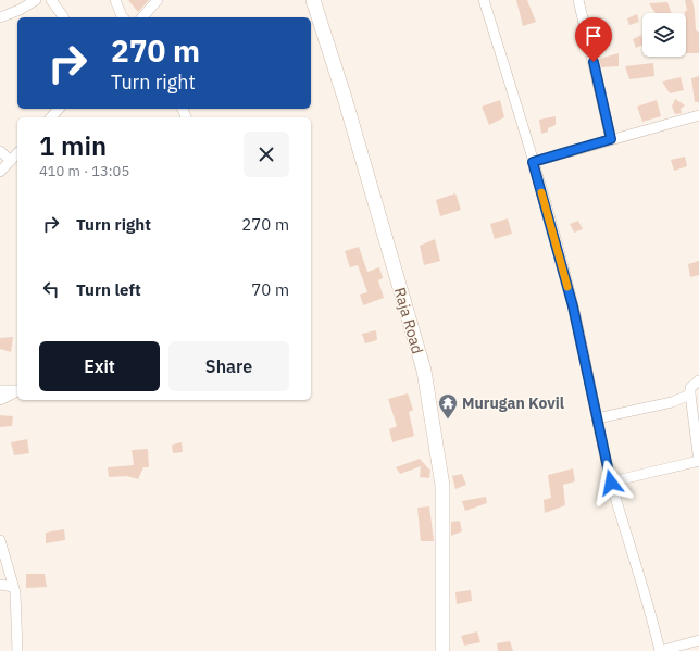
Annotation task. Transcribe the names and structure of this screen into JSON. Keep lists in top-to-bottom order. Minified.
{"streets":{"street":["Raja Road"]},"places":{"temple":["Murugan Kovil"]},"page":{"turn":["270 m","Turn right"],"heading":["1 min","410 m · 13:05"],"list":[{"name":"Turn right","value":"270 m"},{"name":"Turn left","value":"70 m"}],"buttons":["Exit","Share"]}}
